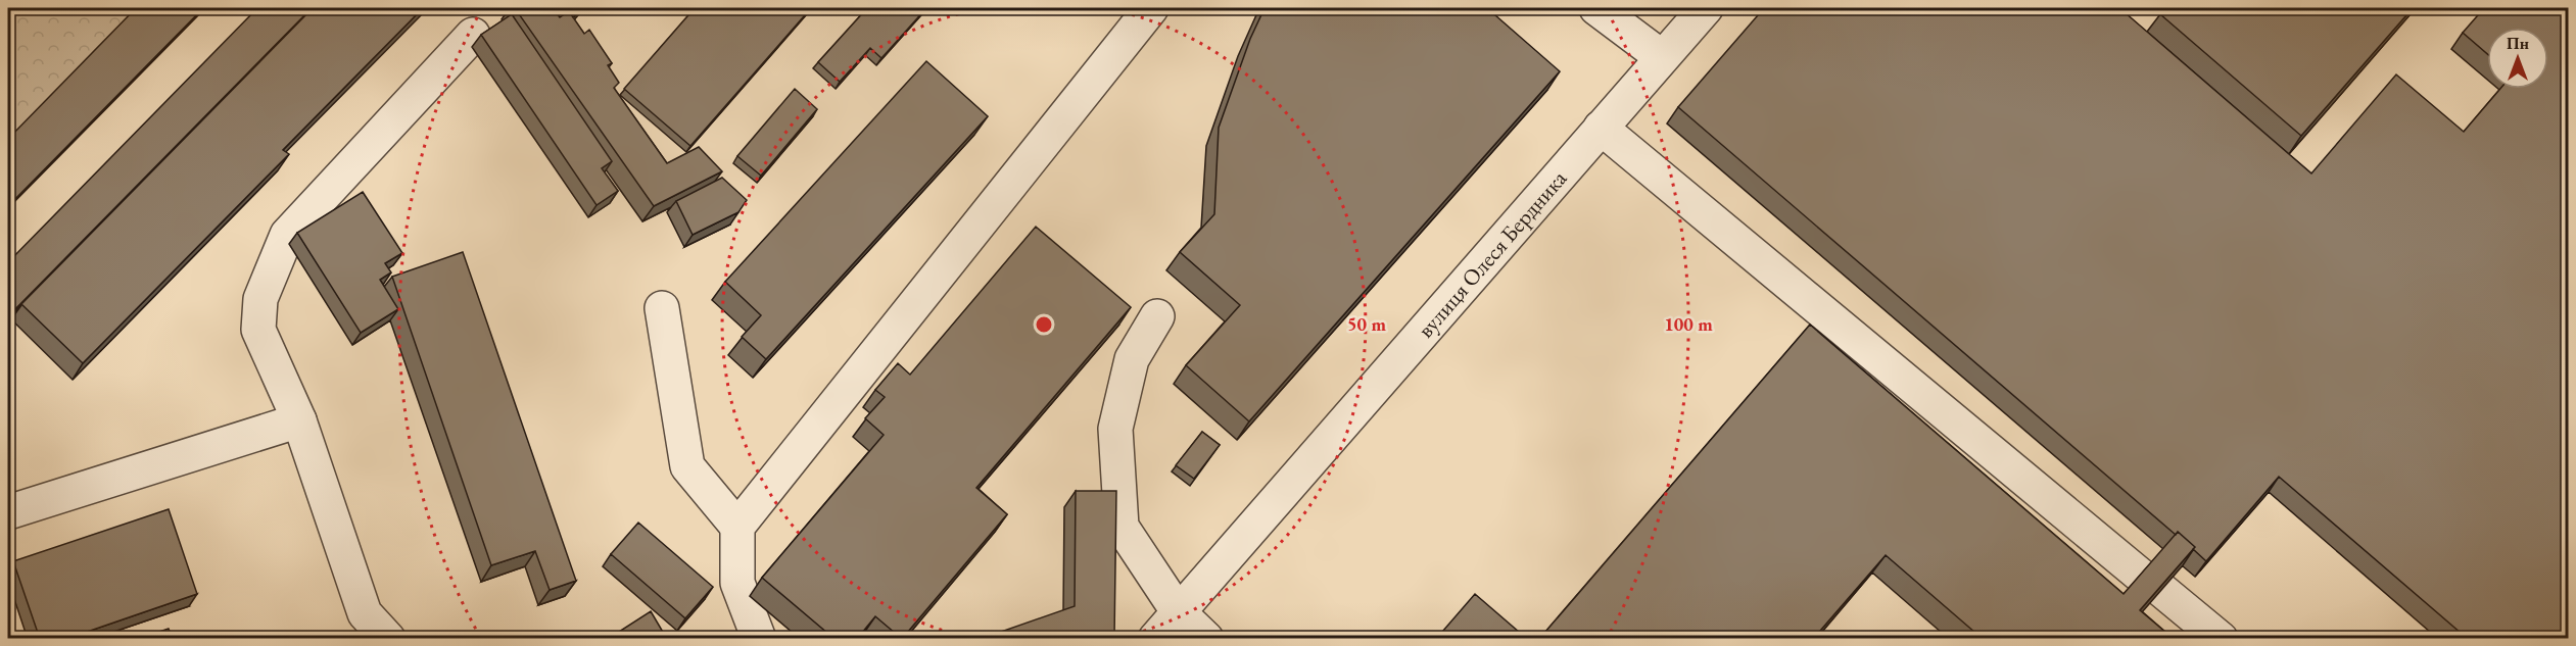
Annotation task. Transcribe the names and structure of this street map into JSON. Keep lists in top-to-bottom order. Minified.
{"streets":{"street":["вулиця Олеся Бердника"]},"north":"top","rings":["50 m","100 m"]}
